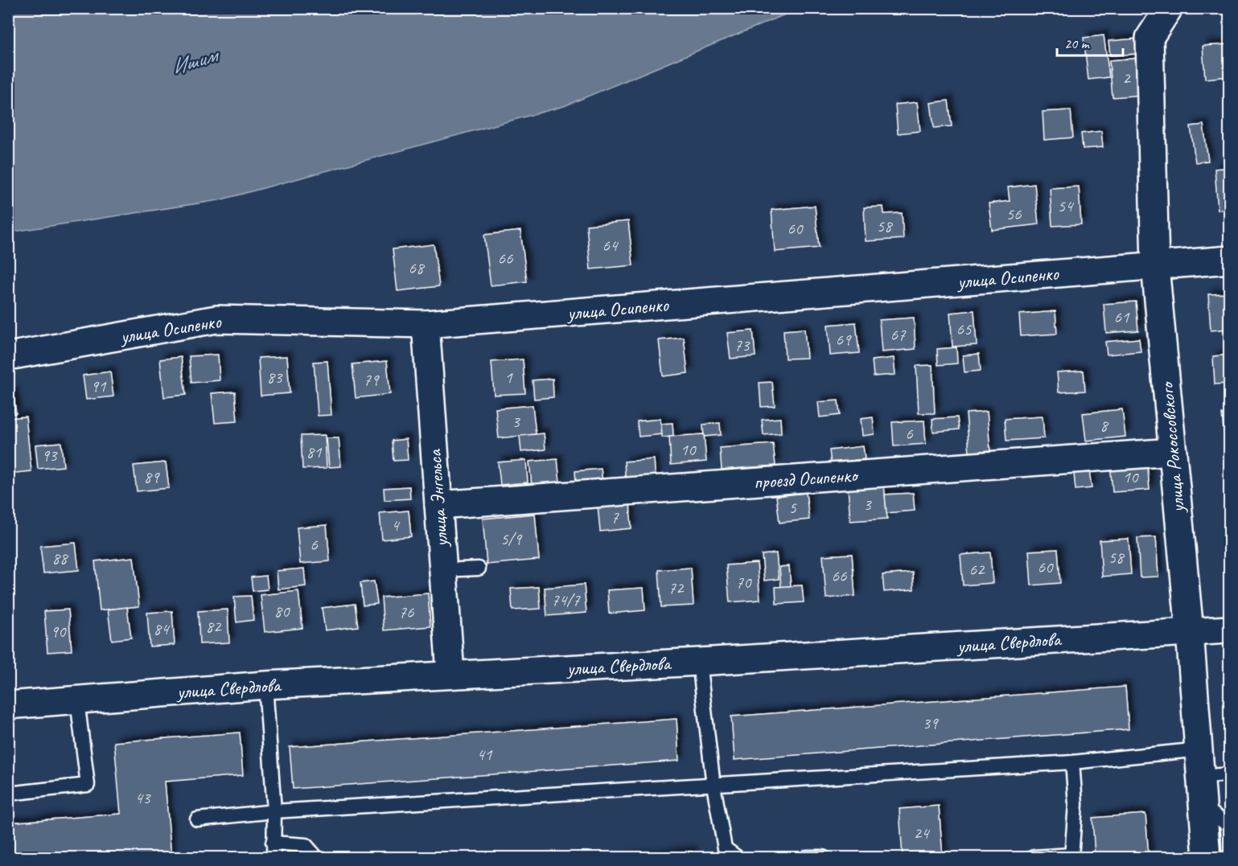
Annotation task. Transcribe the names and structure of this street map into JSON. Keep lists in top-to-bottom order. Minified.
{"streets":{"street":["улица Осипенко","улица Рокоссовского","проезд Осипенко","улица Энгельса","улица Свердлова"]},"crossings":[["улица Осипенко","улица Рокоссовского"],["улица Осипенко","улица Энгельса"],["улица Рокоссовского","проезд Осипенко"],["улица Рокоссовского","улица Свердлова"],["проезд Осипенко","улица Энгельса"],["улица Энгельса","улица Свердлова"]],"water":["Ишим"],"house_numbers":["2","54","56","58","60","64","66","68","61","65","67","69","73","83","1","79","91","3","8","6","10","81","93","89","10","3","5","7","4","5/9","6","58","88","60","62","66","70","72","74/7","80","76","82","84","90","39","41","43","24"],"scale_bar":"20 m"}
